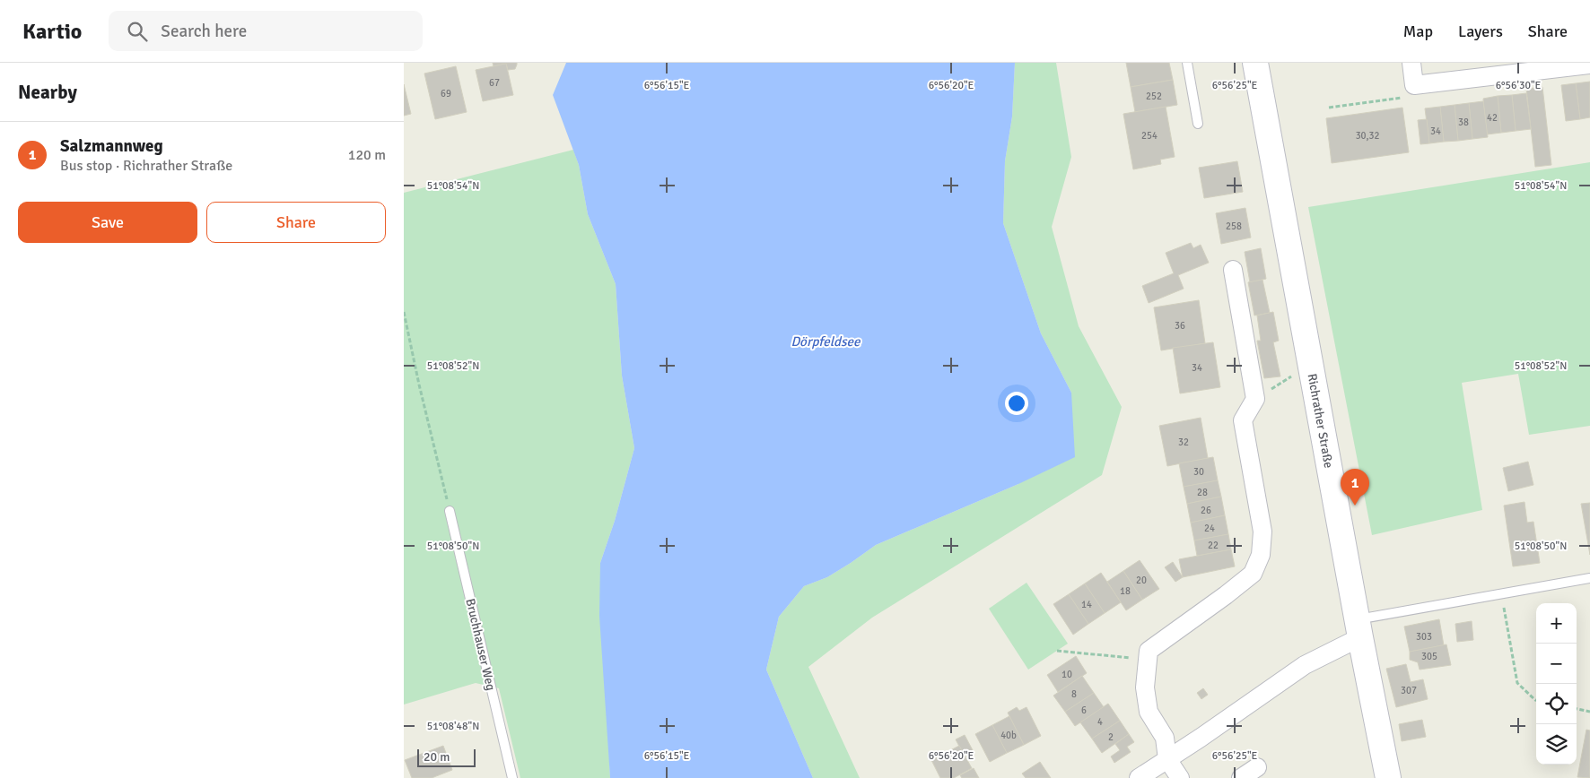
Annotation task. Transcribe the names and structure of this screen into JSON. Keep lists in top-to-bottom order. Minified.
{"streets":{"main road":["Richrather Straße"],"lane":["Bruchhauser Weg"]},"water":["Dörpfeldsee"],"house_numbers":["67","69","252","42","38","34","254","30,32","258","36","34","32","30","28","26","24","22","20","18","14","303","305","10","307","8","6","4","40b","2"],"scale_bar":"20 m","page":{"header":"Kartio","search":"Search here","nav":["Map","Layers","Share"],"heading":"Nearby","list":[{"mark":"1","name":"Salzmannweg","note":"Bus stop · Richrather Straße","value":"120 m"}],"buttons":["Save","Share"],"pins":"1","map_buttons":["+","−"],"scale":"20 m"},"coordinates":["6°56'15\"E","6°56'20\"E","6°56'25\"E","6°56'30\"E","51°08'54\"N","51°08'52\"N","51°08'50\"N","51°08'48\"N"]}
